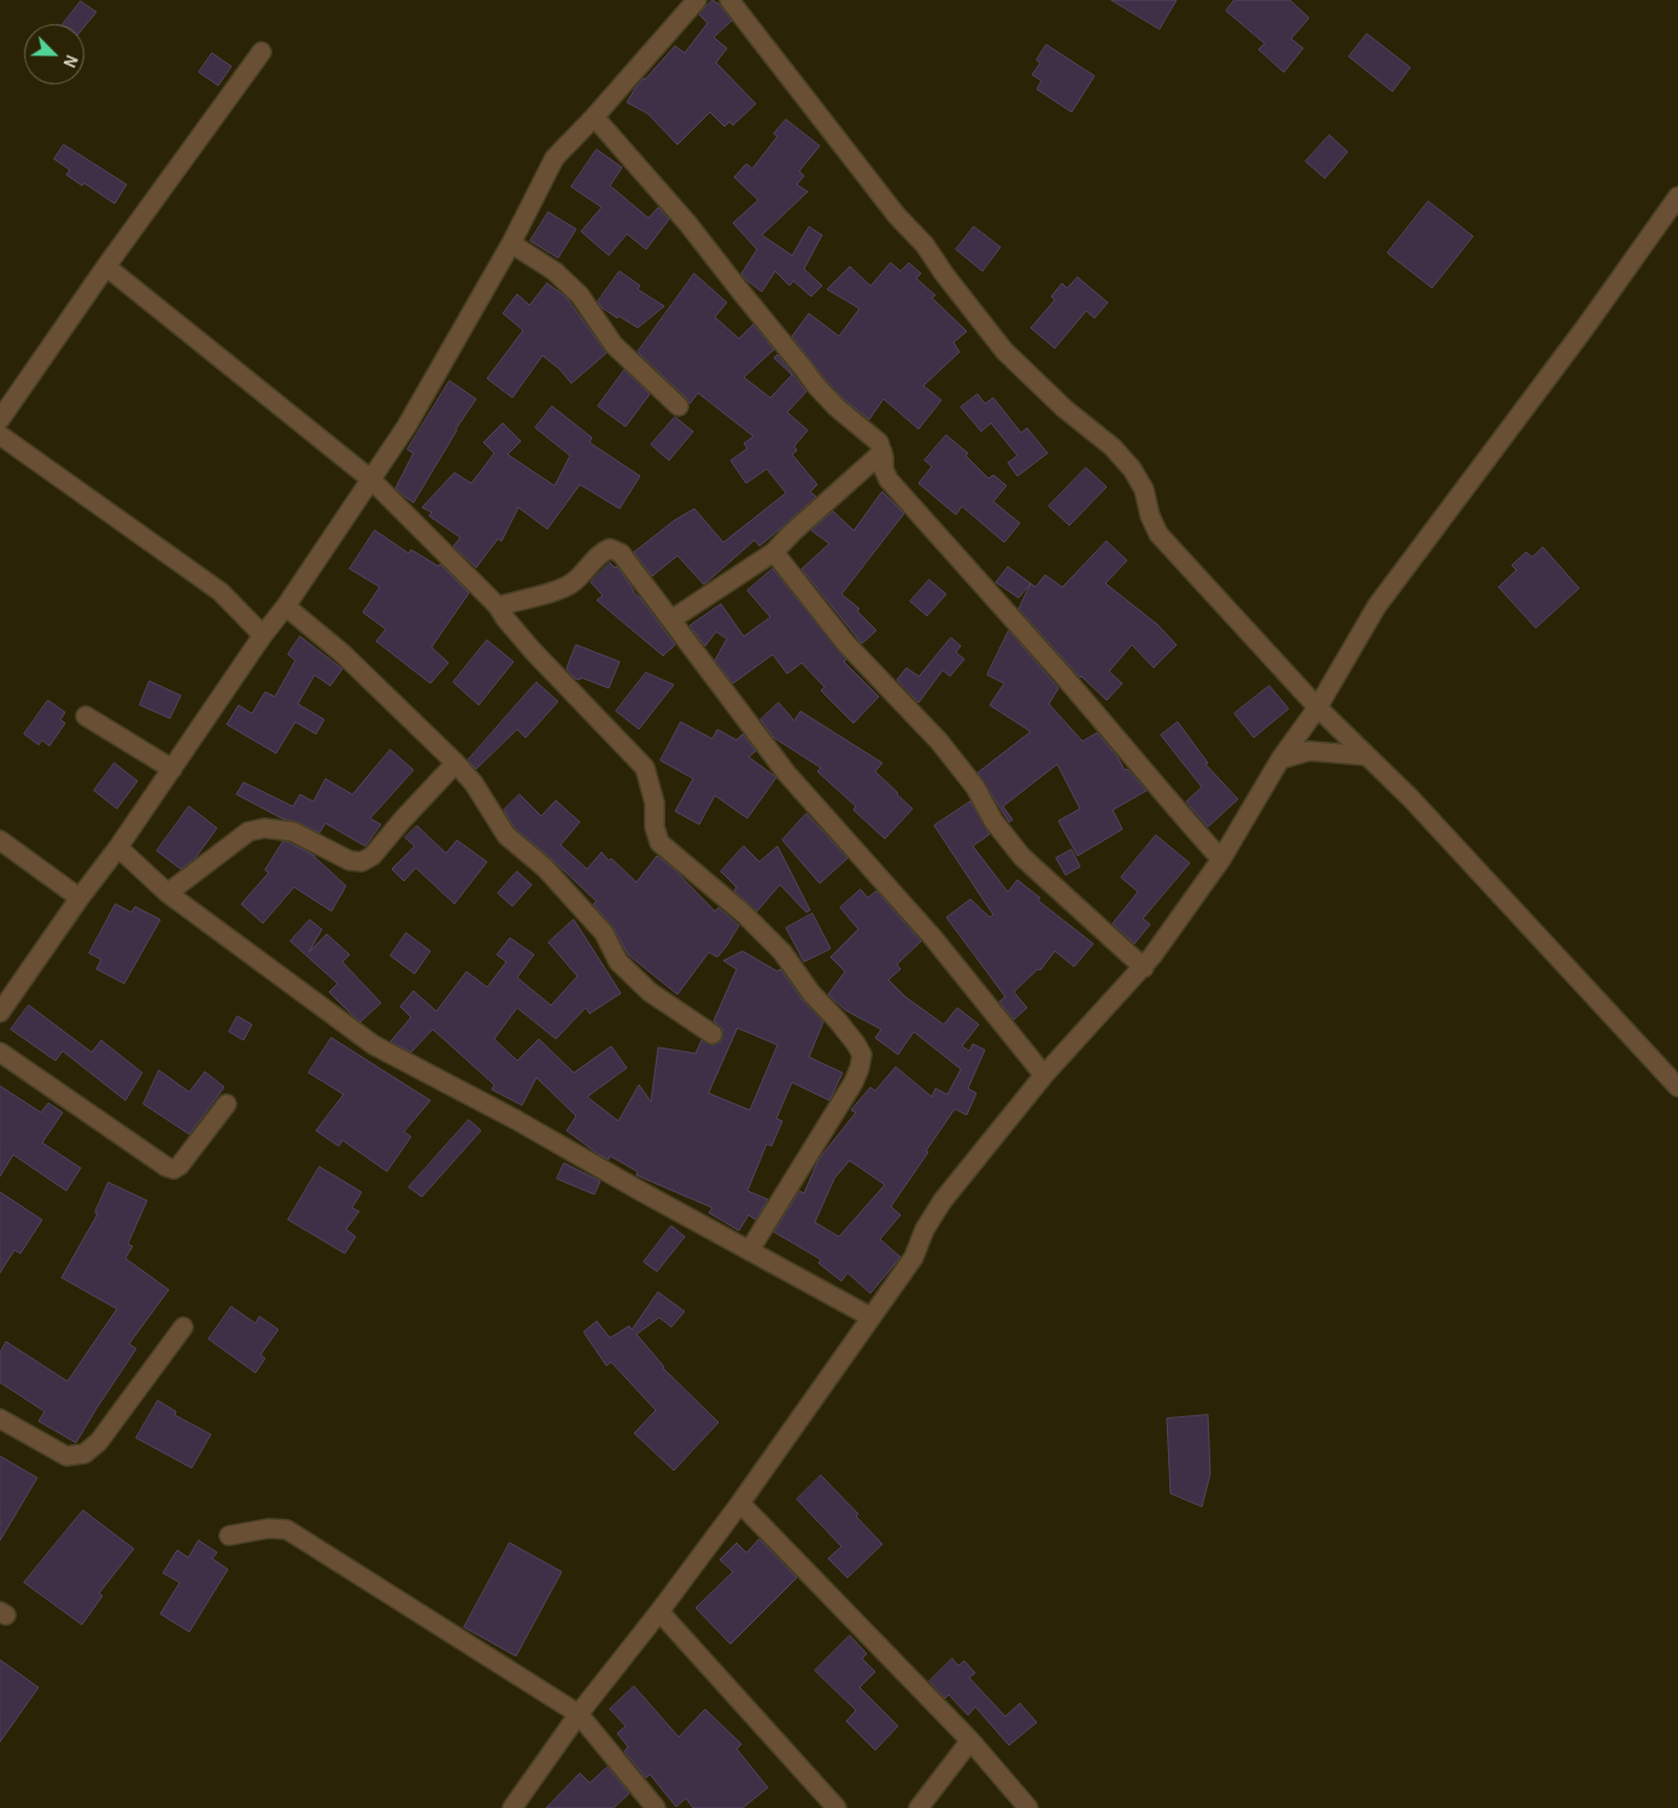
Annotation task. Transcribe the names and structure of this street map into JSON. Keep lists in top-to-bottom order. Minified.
{"north":"bottom right"}
